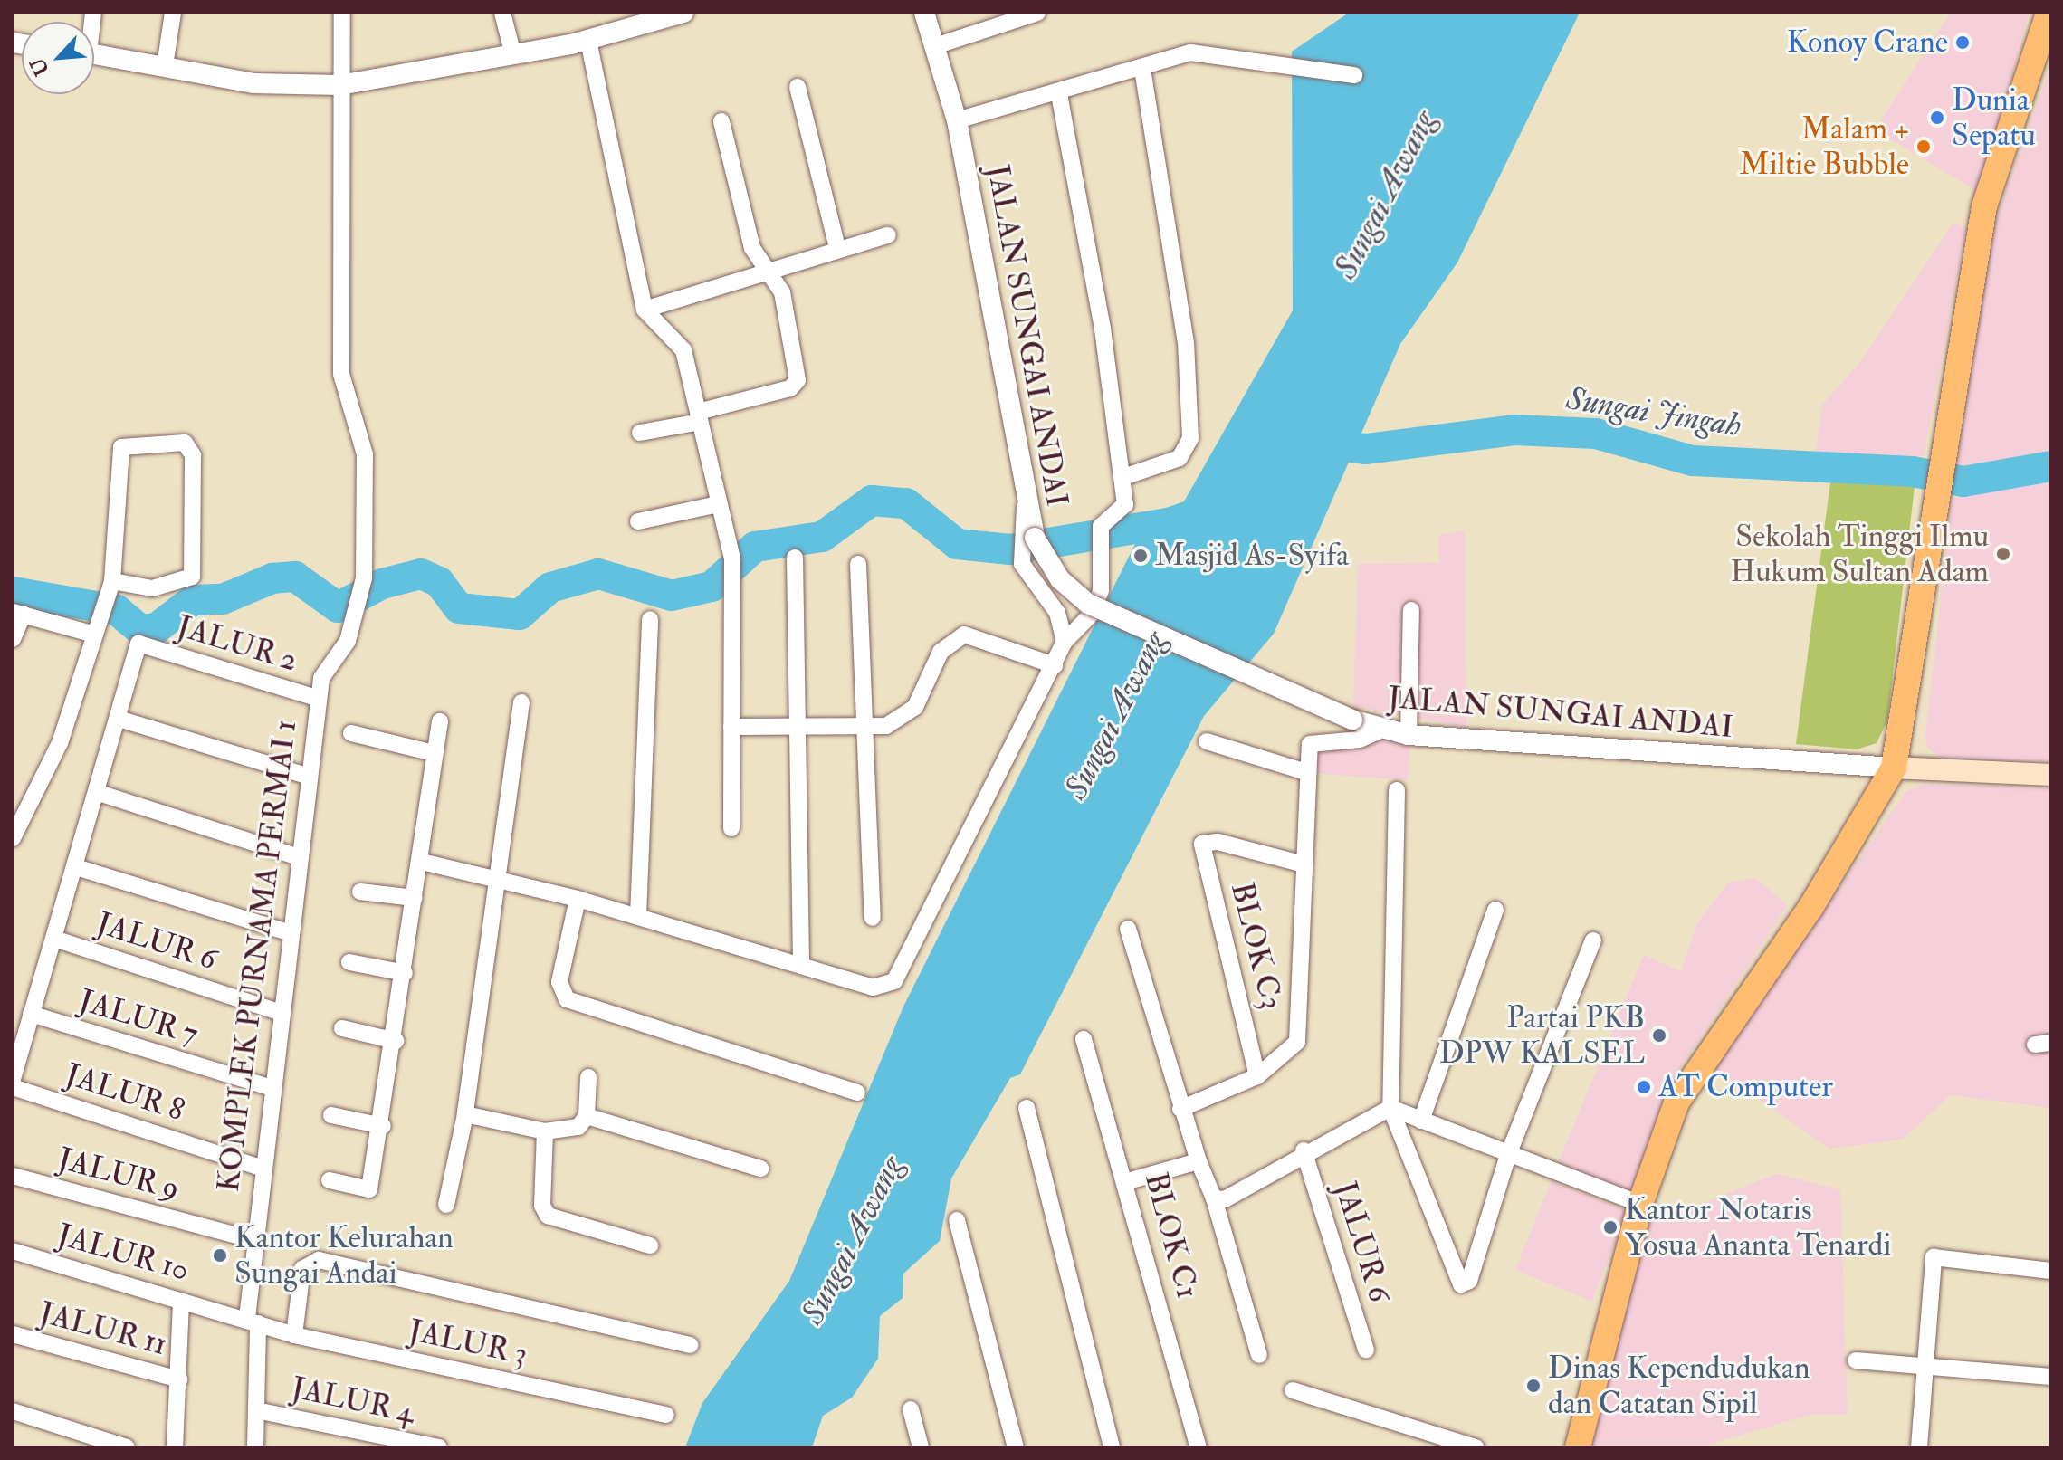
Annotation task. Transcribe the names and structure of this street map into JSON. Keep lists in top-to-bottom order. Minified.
{"streets":{"street":["JALAN SUNGAI ANDAI","JALUR 2","JALUR 6","BLOK C3","KOMPLEK PURNAMA PERMAI 1","JALUR 7","JALUR 8","JALUR 9","BLOK C1","JALUR 10","JALUR 11","JALUR 3","JALUR 4"]},"crossings":[["JALUR 2","KOMPLEK PURNAMA PERMAI 1"],["JALUR 6","KOMPLEK PURNAMA PERMAI 1"],["KOMPLEK PURNAMA PERMAI 1","JALUR 7"],["KOMPLEK PURNAMA PERMAI 1","JALUR 8"],["KOMPLEK PURNAMA PERMAI 1","JALUR 9"],["KOMPLEK PURNAMA PERMAI 1","JALUR 10"],["KOMPLEK PURNAMA PERMAI 1","JALUR 3"],["KOMPLEK PURNAMA PERMAI 1","JALUR 4"],["JALUR 10","JALUR 3"]],"water":["Sungai Awang","Sungai Jingah"],"places":["Konoy Crane","Dunia Sepatu","Malam + Miltie Bubble","Sekolah Tinggi Ilmu Hukum Sultan Adam","Masjid As-Syifa","Partai PKB DPW KALSEL","AT Computer","Kantor Notaris Yosua Ananta Tenardi","Kantor Kelurahan Sungai Andai","Dinas Kependudukan dan Catatan Sipil"],"north":"bottom left"}
